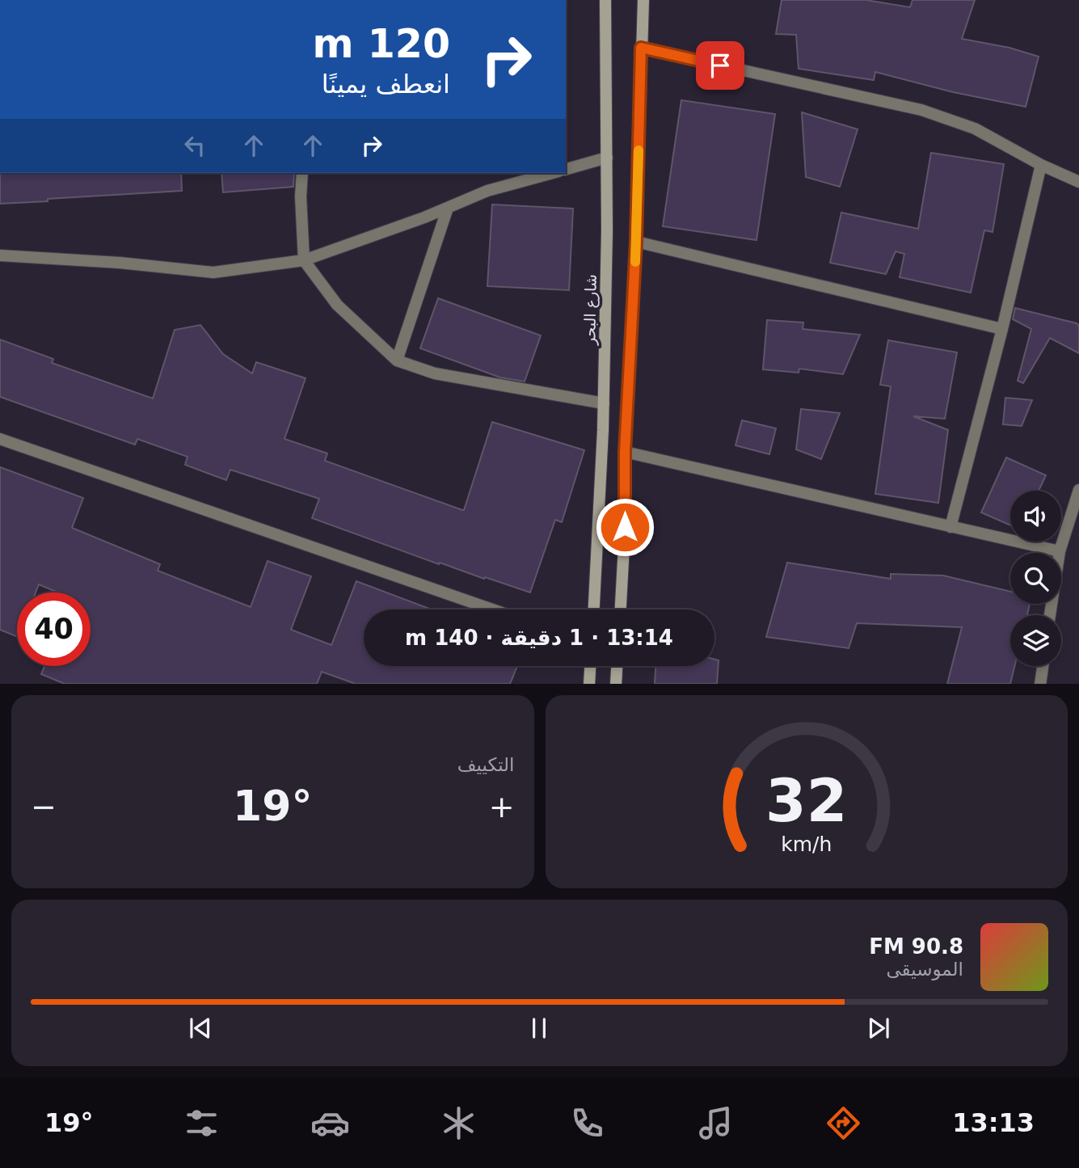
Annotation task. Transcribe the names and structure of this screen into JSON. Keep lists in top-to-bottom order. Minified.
{"streets":{"street":["شارع البحر"]},"page":{"turn":["120 m","انعطف يمينًا"],"limit":"40","trip":"13:14 · 1 دقيقة · 140 m","tile":"التكييف","heat":["−","19°","+"],"song":["90.8 FM","الموسيقى"],"tabs":["13:13","19°"],"gauge":["32","km/h"]}}
